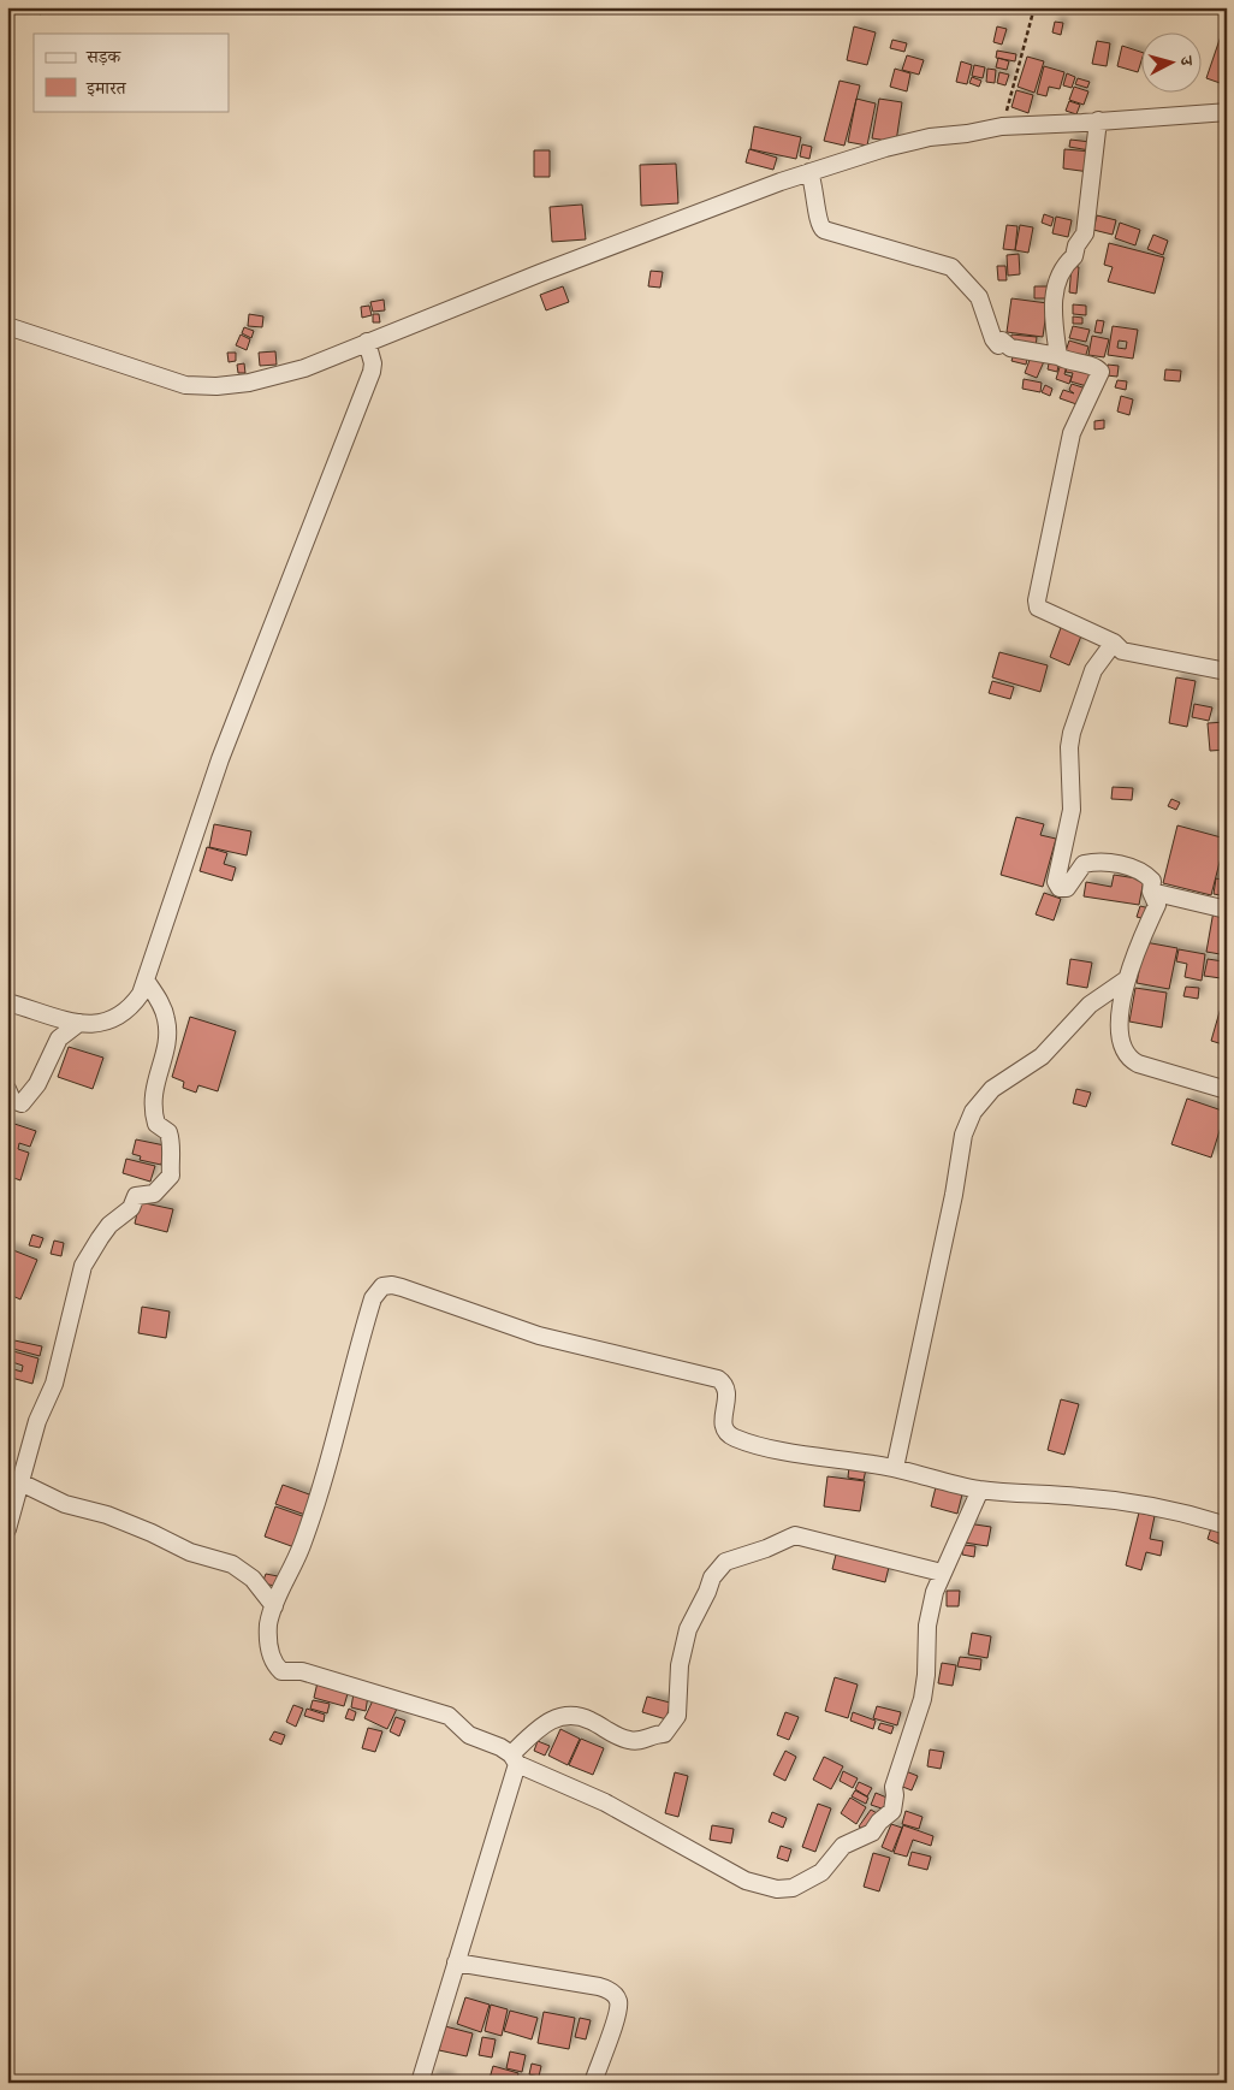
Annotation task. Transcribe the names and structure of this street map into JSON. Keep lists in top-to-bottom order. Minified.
{"legend":["सड़क","इमारत"],"north":"right"}
